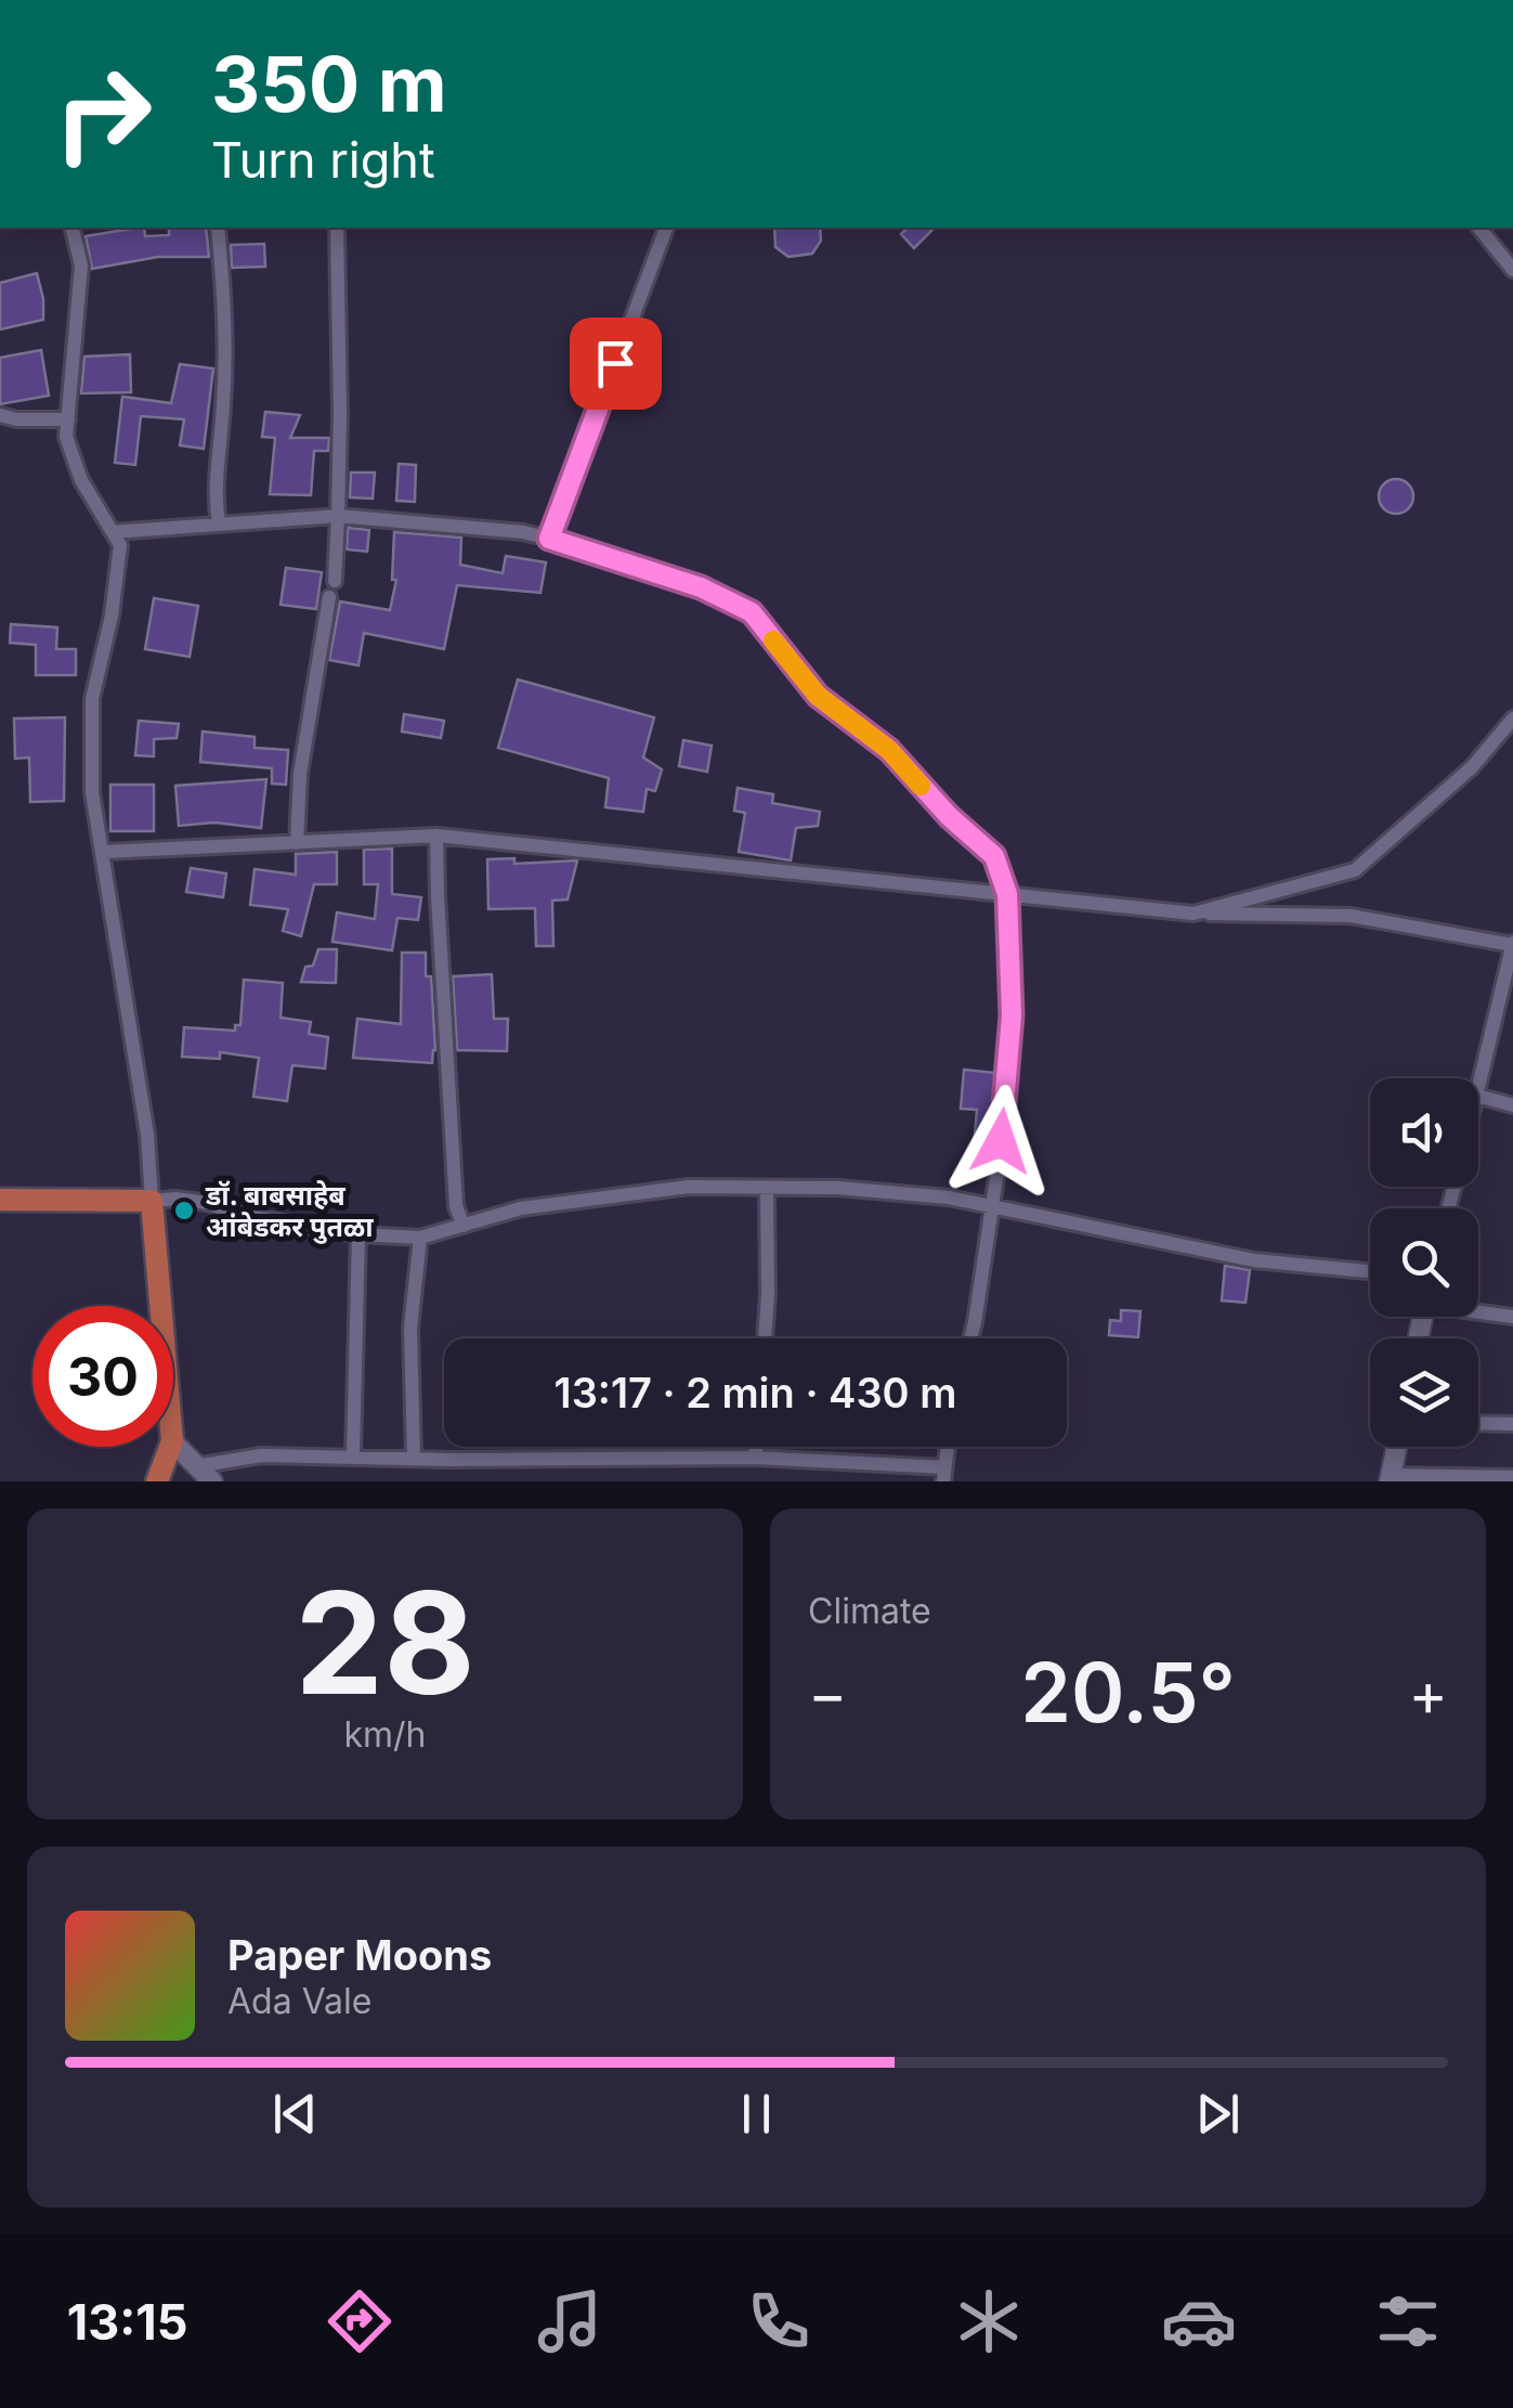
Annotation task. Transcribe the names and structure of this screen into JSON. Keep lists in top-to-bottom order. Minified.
{"places":["डॉ. बाबसाहेब आंबेडकर पुतळा"],"page":{"turn":["350 m","Turn right"],"limit":"30","trip":"13:17 · 2 min · 430 m","tile":[["28","km/h"],"Climate"],"heat":["−","20.5°","+"],"song":["Paper Moons","Ada Vale"],"tabs":"13:15"}}
